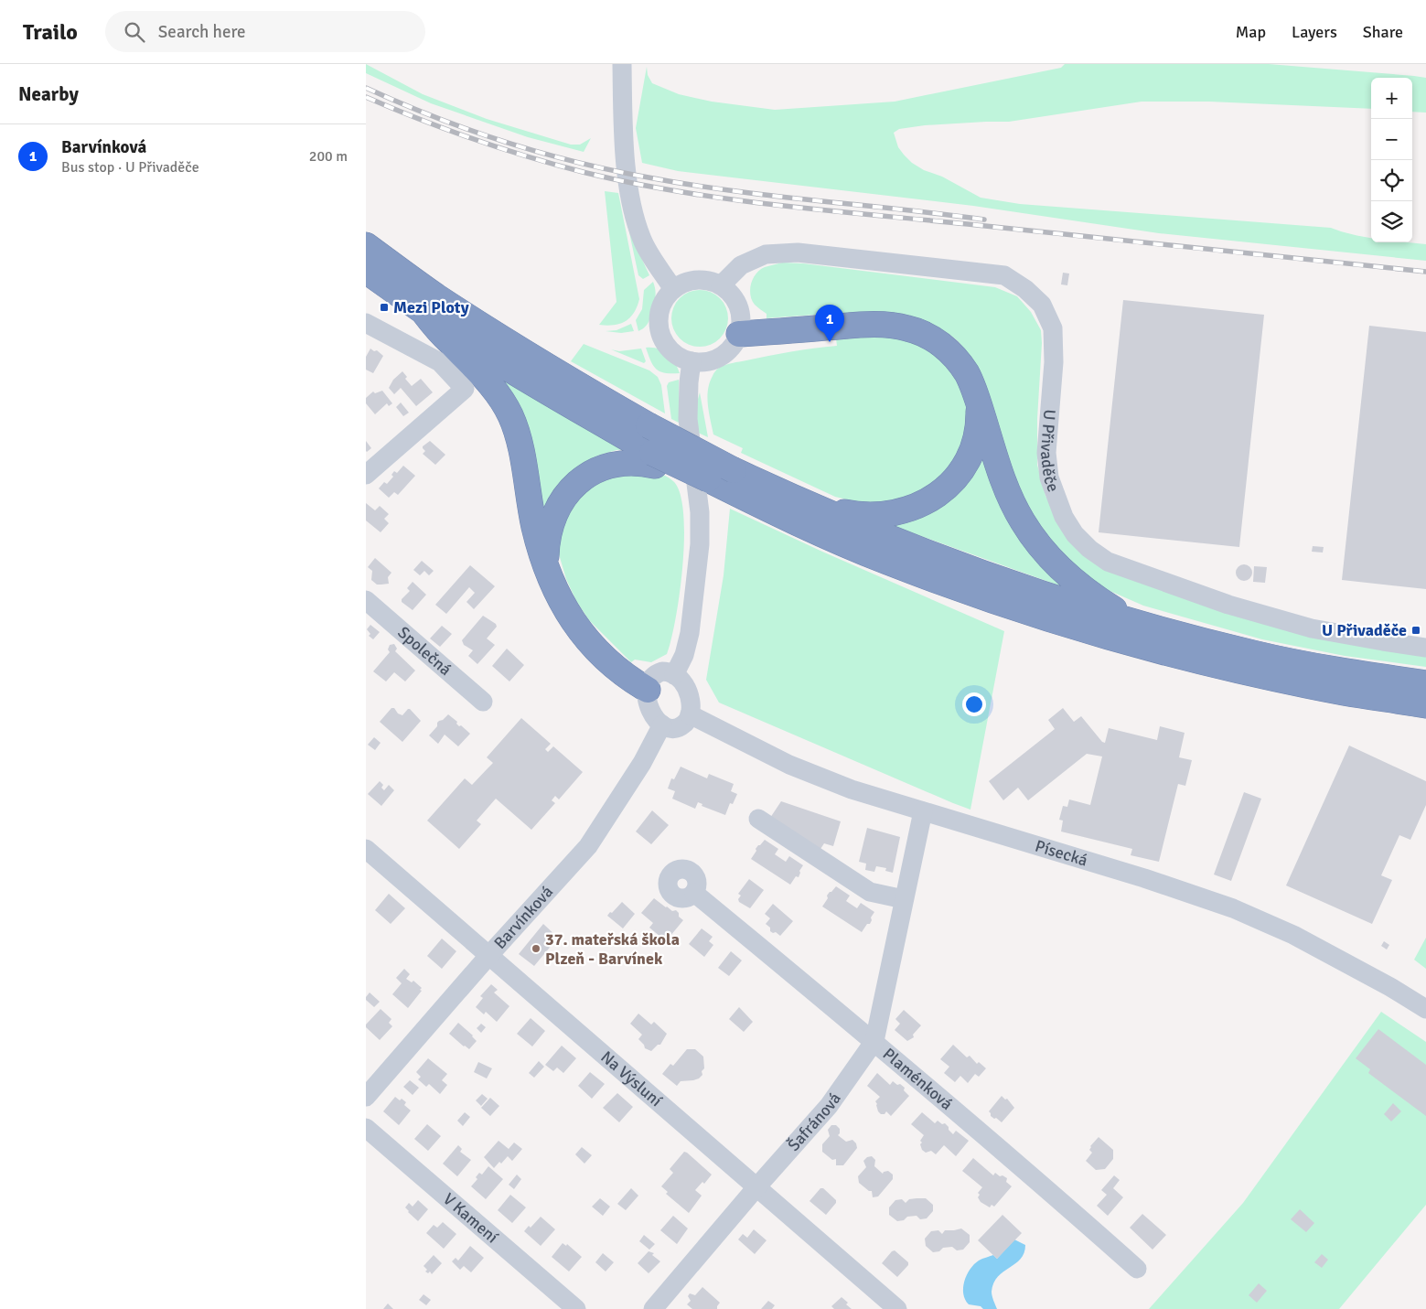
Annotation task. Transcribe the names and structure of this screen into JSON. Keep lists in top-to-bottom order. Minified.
{"streets":{"street":["U Přivaděče","Společná","Písecká","Barvínková","Plaménková","Na Výsluní","Šafránová","V Kamení"]},"crossings":[["Písecká","Barvínková"],["Písecká","Šafránová"],["Barvínková","Na Výsluní"],["Plaménková","Šafránová"],["Na Výsluní","Šafránová"]],"places":{"transit":["Mezi Ploty","U Přivaděče"],"other":["37. mateřská škola Plzeň - Barvínek"]},"page":{"header":"Trailo","search":"Search here","nav":["Map","Layers","Share"],"heading":"Nearby","map_buttons":["+","−"],"list":[{"mark":"1","name":"Barvínková","note":"Bus stop · U Přivaděče","value":"200 m"}],"pins":"1"}}
